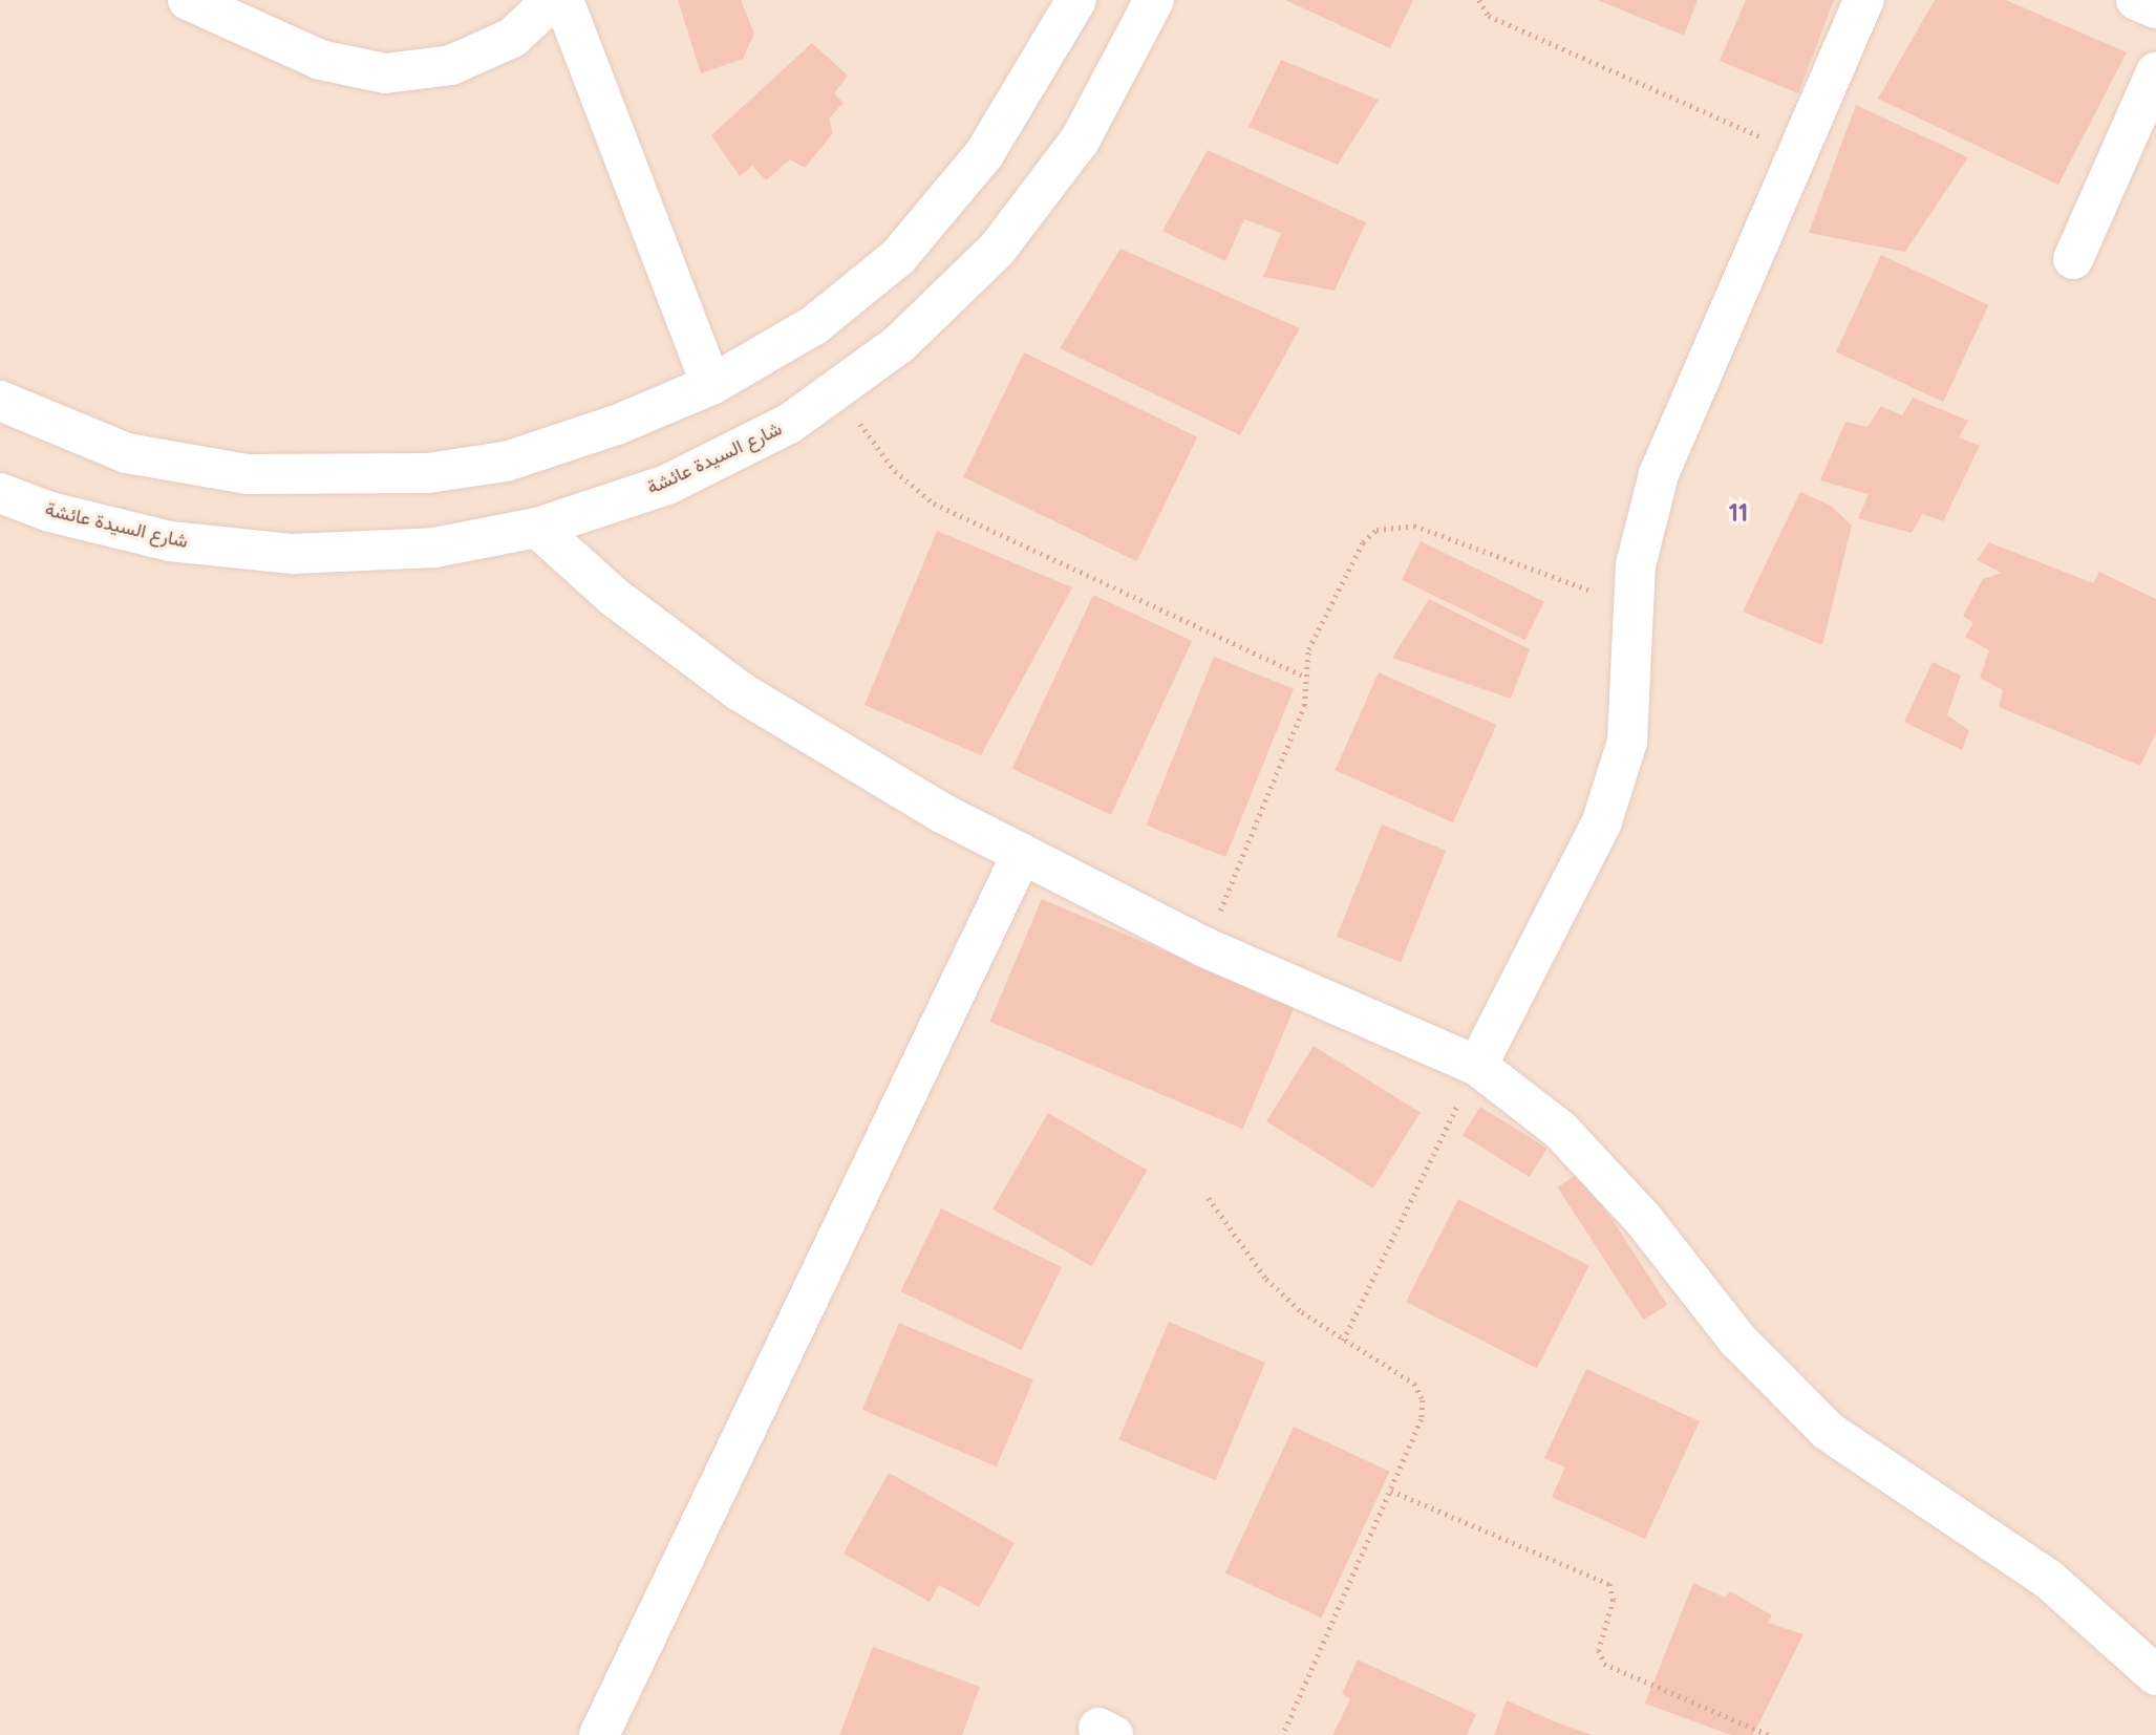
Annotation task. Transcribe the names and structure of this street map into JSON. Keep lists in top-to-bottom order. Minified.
{"streets":{"street":["شارع السيدة عائشة"]},"districts":["11"]}
